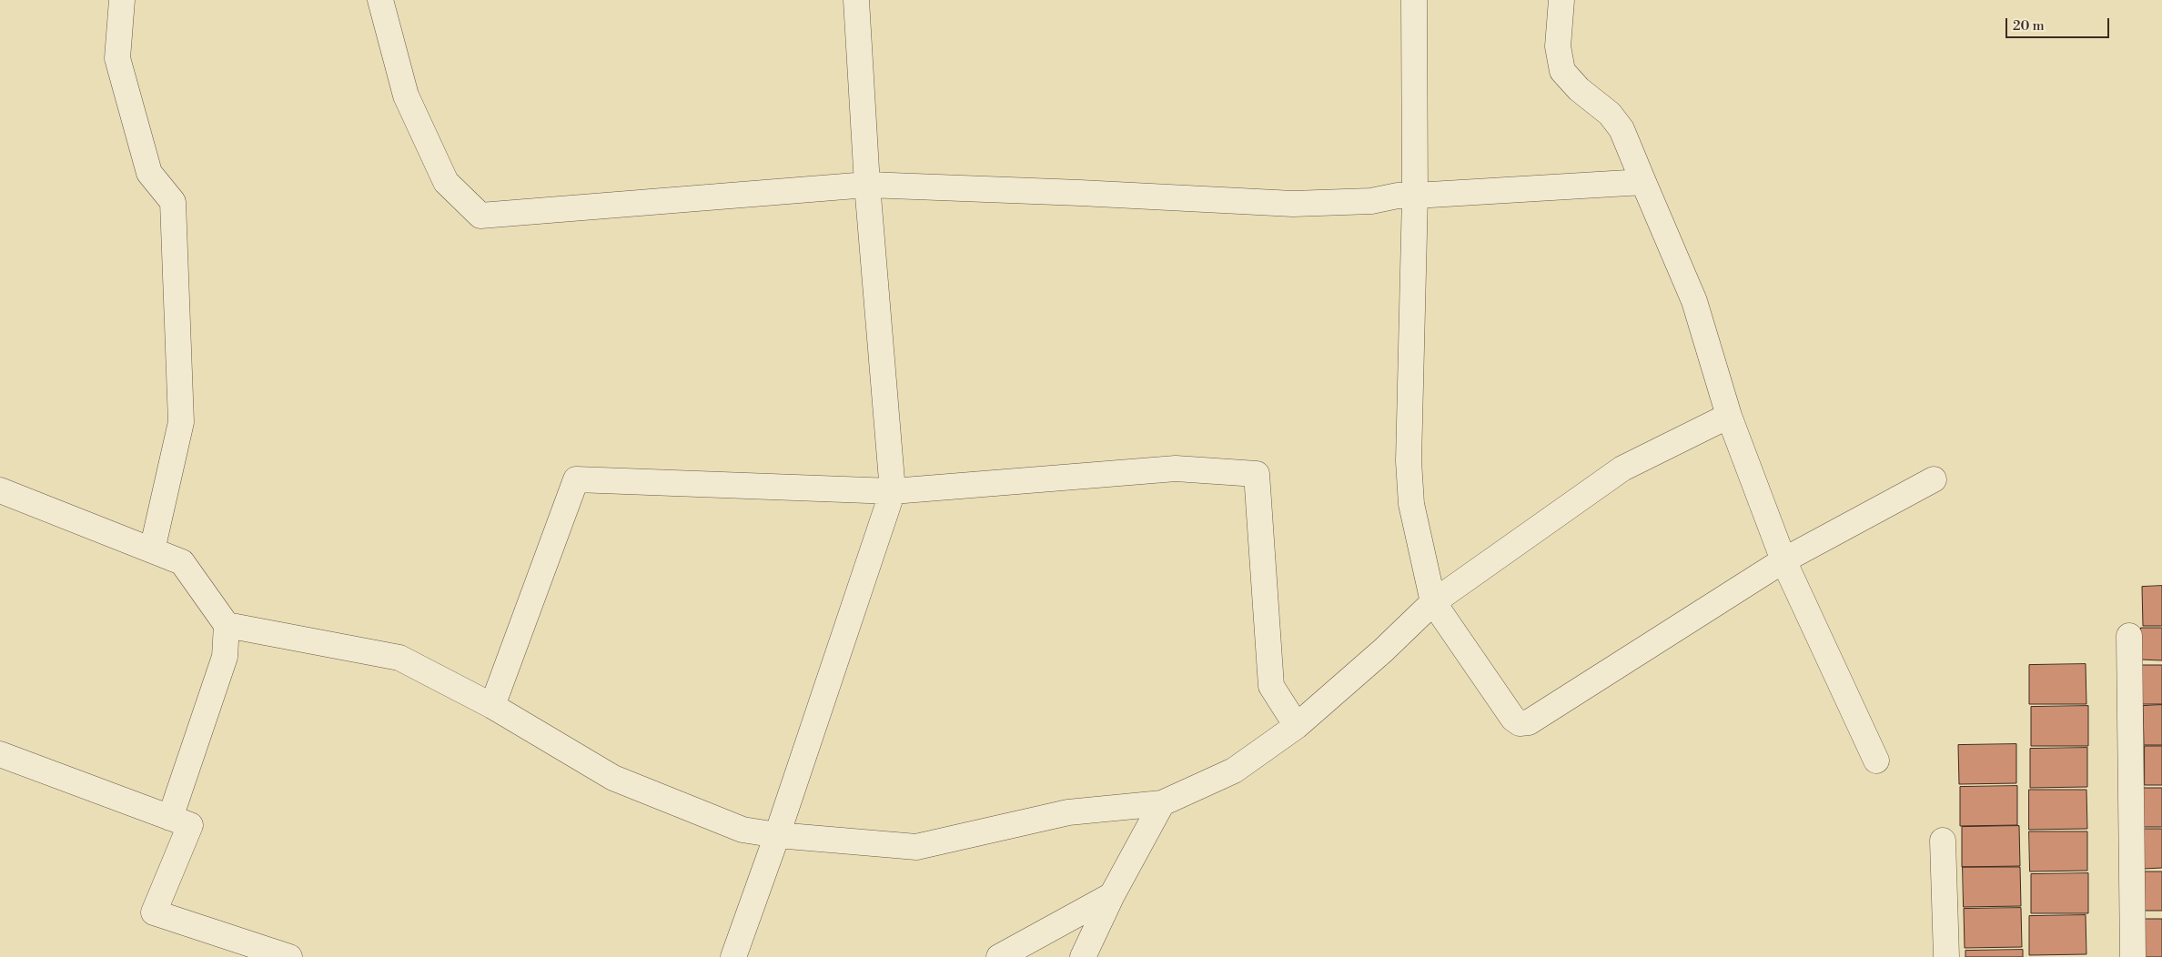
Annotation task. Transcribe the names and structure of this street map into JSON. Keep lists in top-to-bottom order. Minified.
{"scale_bar":"20 m"}
